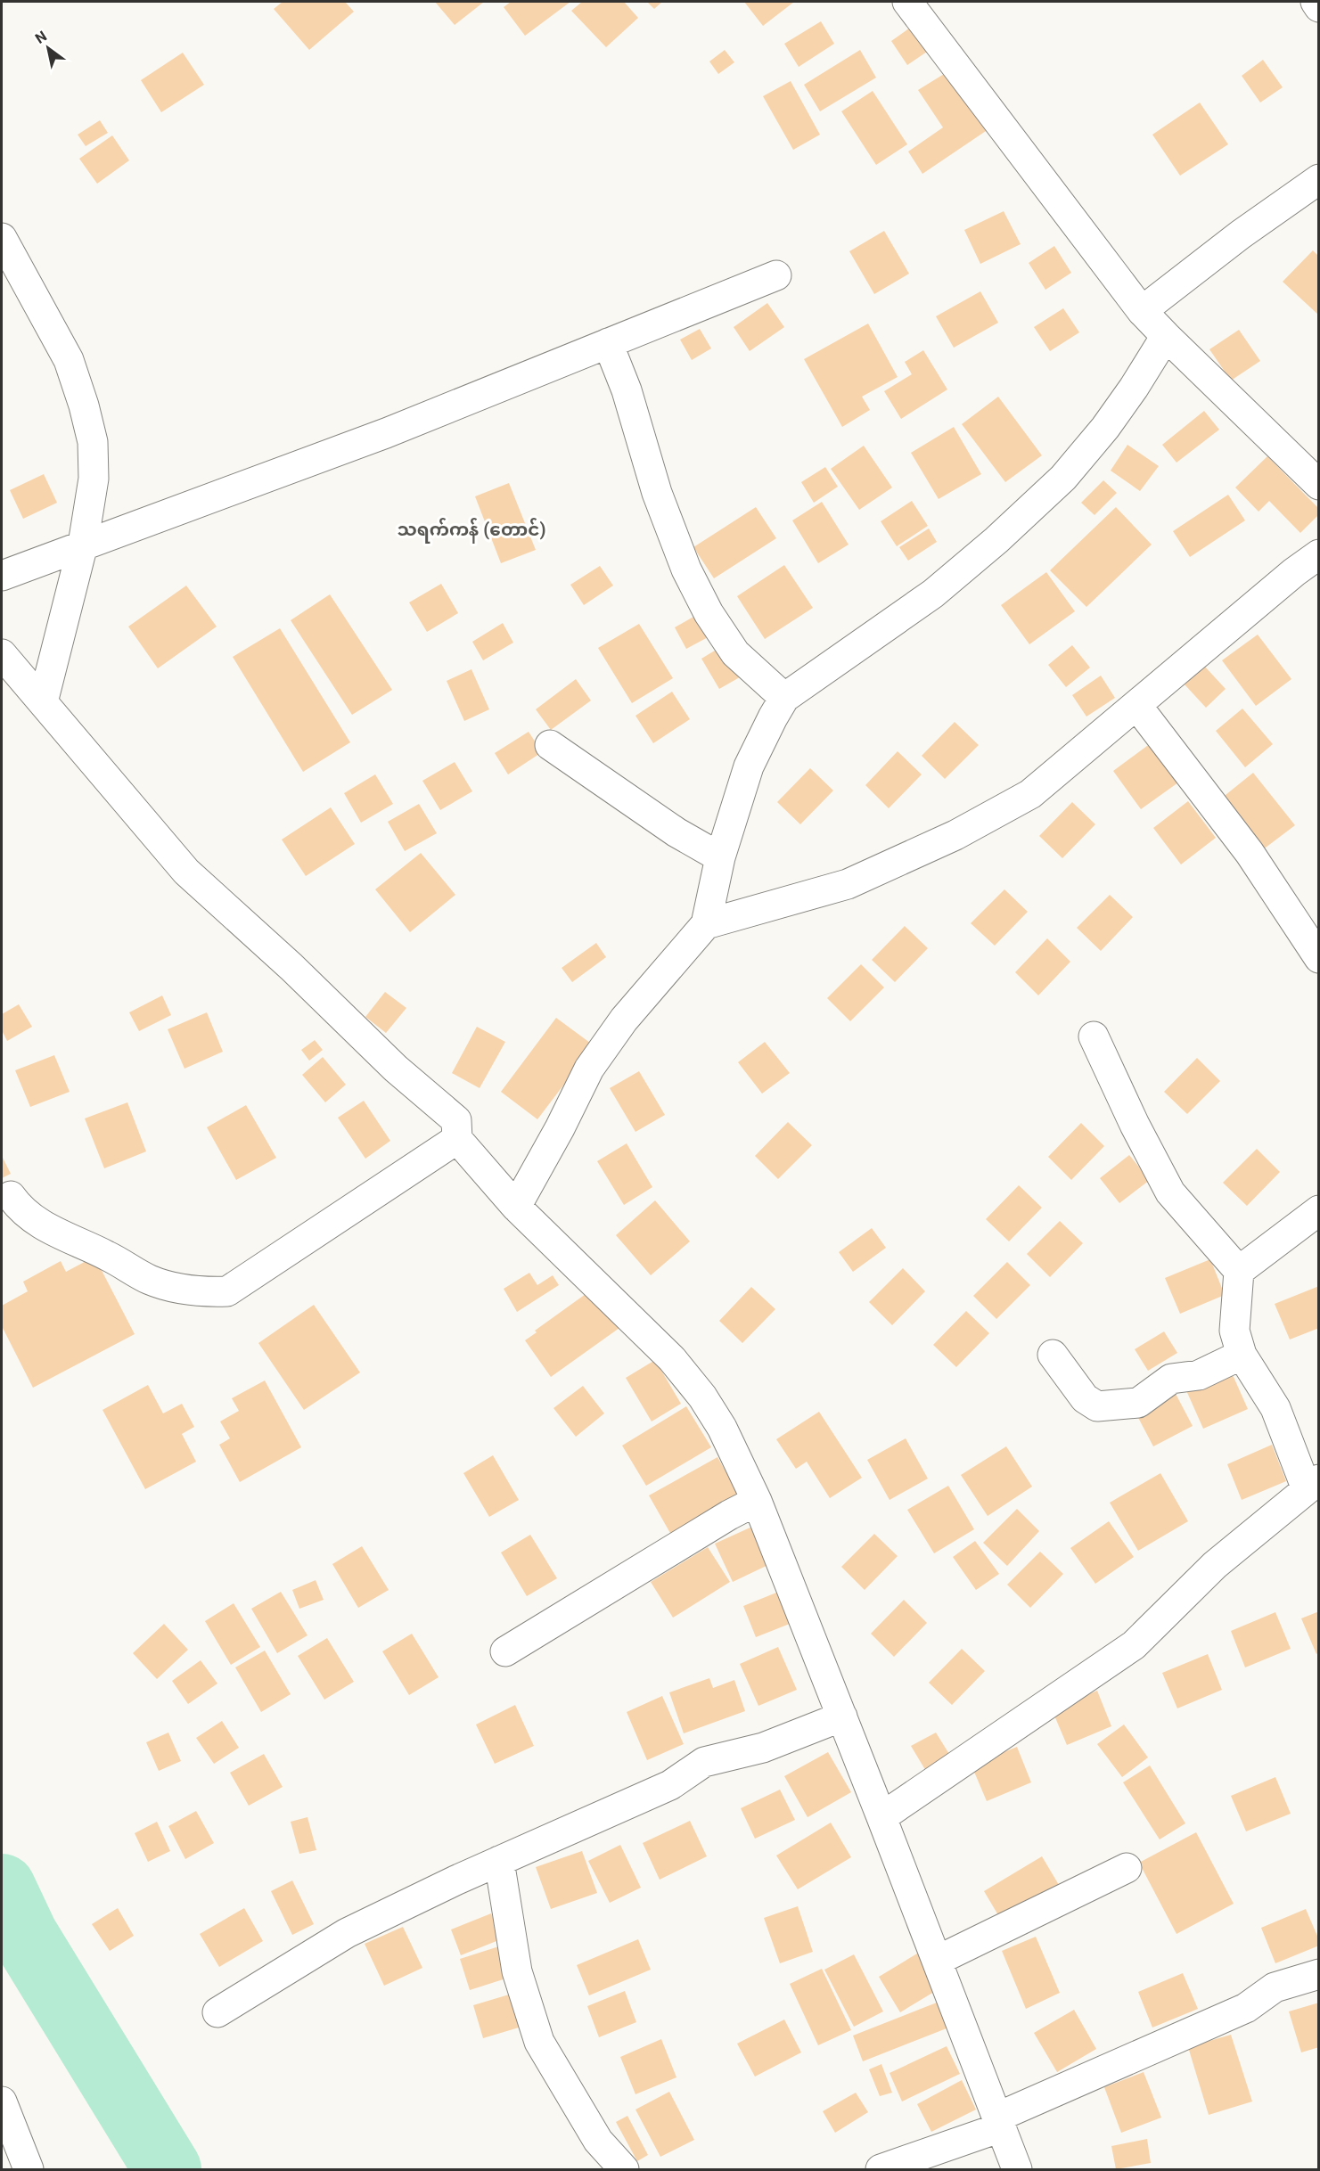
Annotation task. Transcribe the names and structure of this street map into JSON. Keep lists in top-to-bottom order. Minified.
{"districts":["သရက်ကန် (တောင်)"],"north":"top left"}
